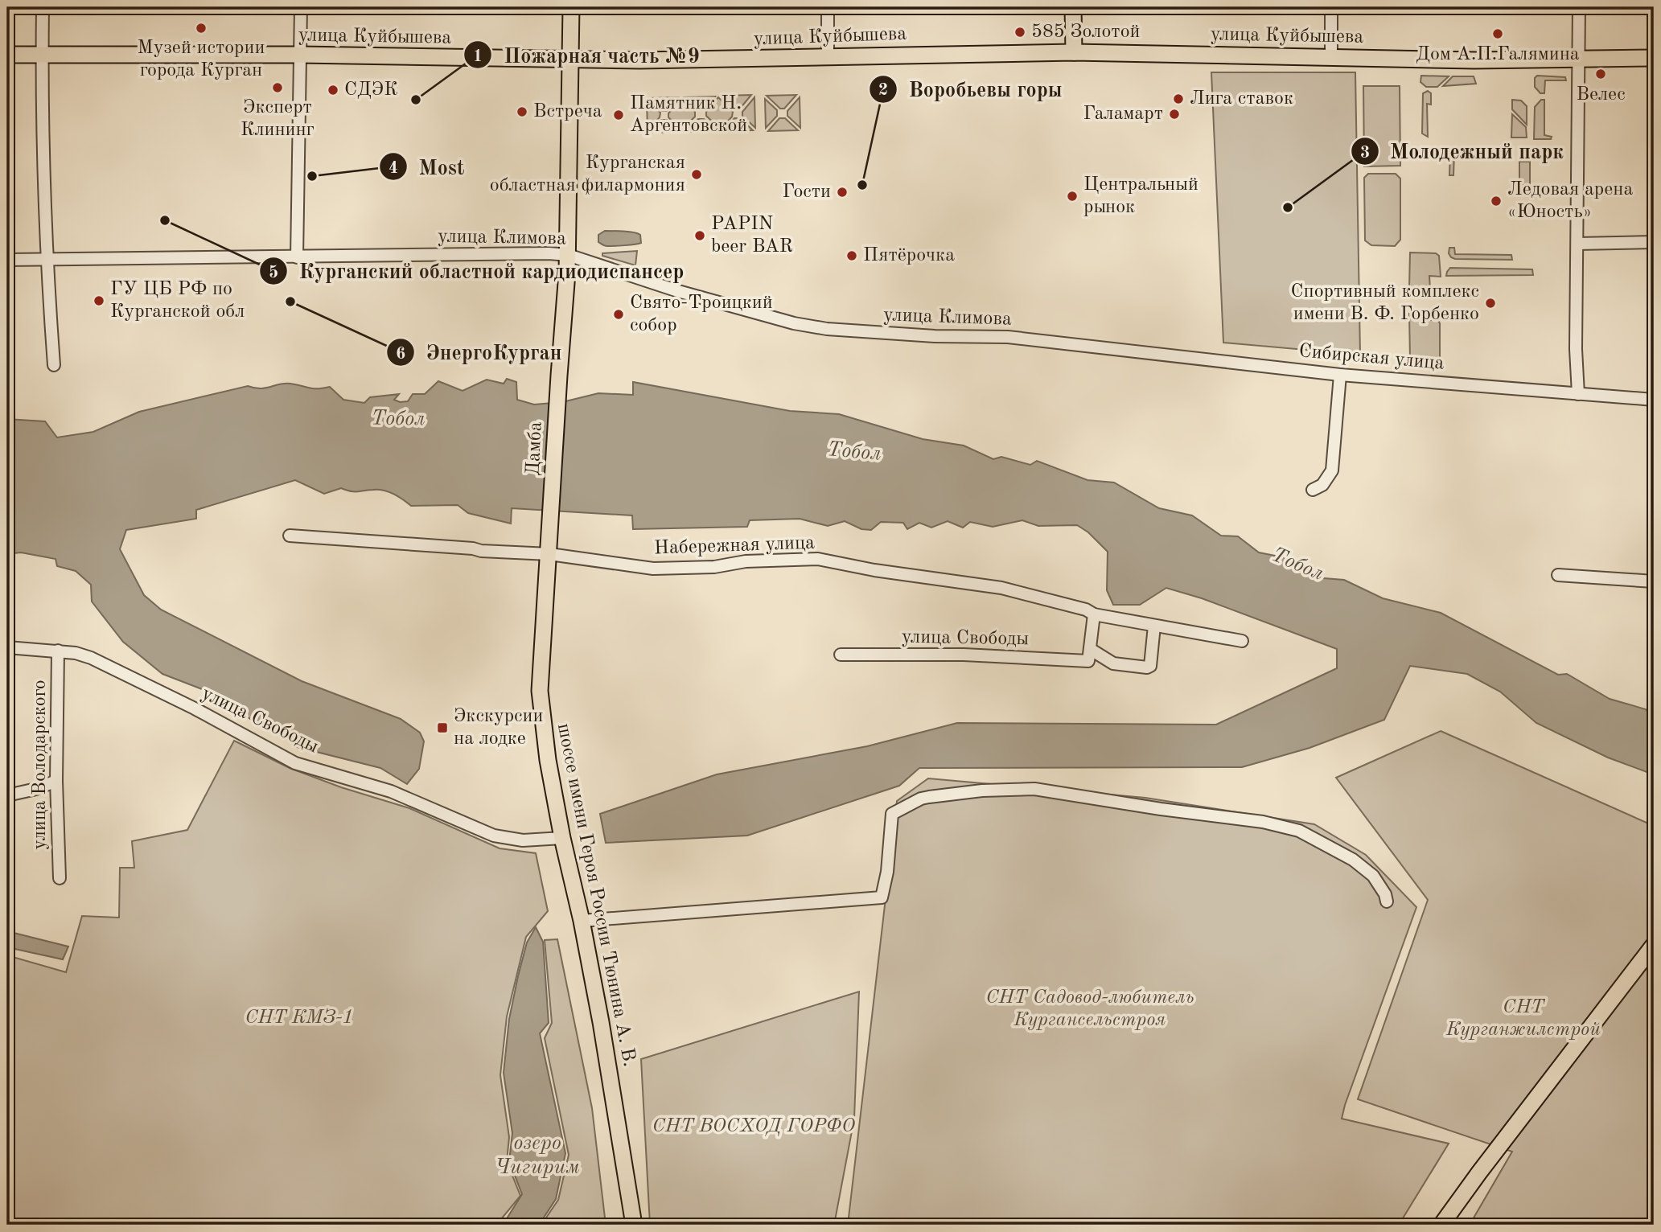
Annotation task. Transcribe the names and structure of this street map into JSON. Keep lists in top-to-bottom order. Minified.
{"streets":{"main road":["улица Куйбышева","Дамба","шоссе имени Героя России Тюнина А. В."],"street":["улица Климова","Сибирская улица","Набережная улица","улица Свободы","улица Володарского"]},"crossings":[["улица Куйбышева","Дамба"],["улица Климова","Сибирская улица"],["улица Климова","Дамба"],["Дамба","Набережная улица"],["Дамба","шоссе имени Героя России Тюнина А. В."],["Набережная улица","улица Свободы"],["Набережная улица","шоссе имени Героя России Тюнина А. В."],["улица Свободы","улица Володарского"],["улица Свободы","шоссе имени Героя России Тюнина А. В."]],"water":["Тобол","озеро Чигирим"],"parks":["СНТ Садовод-любитель Кургансельстроя","СНТ Курганжилстрой","СНТ КМЗ-1","СНТ ВОСХОД ГОРФО"],"places":{"other":["Музей истории города Курган","585 Золотой","Дом А.П.Галямина","Велес","Эксперт Клининг","СДЭК","Лига ставок","Пожарная часть №9","Встреча","Галамарт","Памятник Н. Аргентовской","Курганская областная филармония","Most","Воробьевы горы","Гости","Центральный рынок","Ледовая арена «Юность»","Молодежный парк","Курганский областной кардиодиспансер","PAPIN beer BAR","Пятёрочка","ГУ ЦБ РФ по Курганской обл","ЭнергоКурган","Спортивный комплекс имени В. Ф. Горбенко","Свято-Троицкий собор"],"transit":["Экскурсии на лодке"]}}
